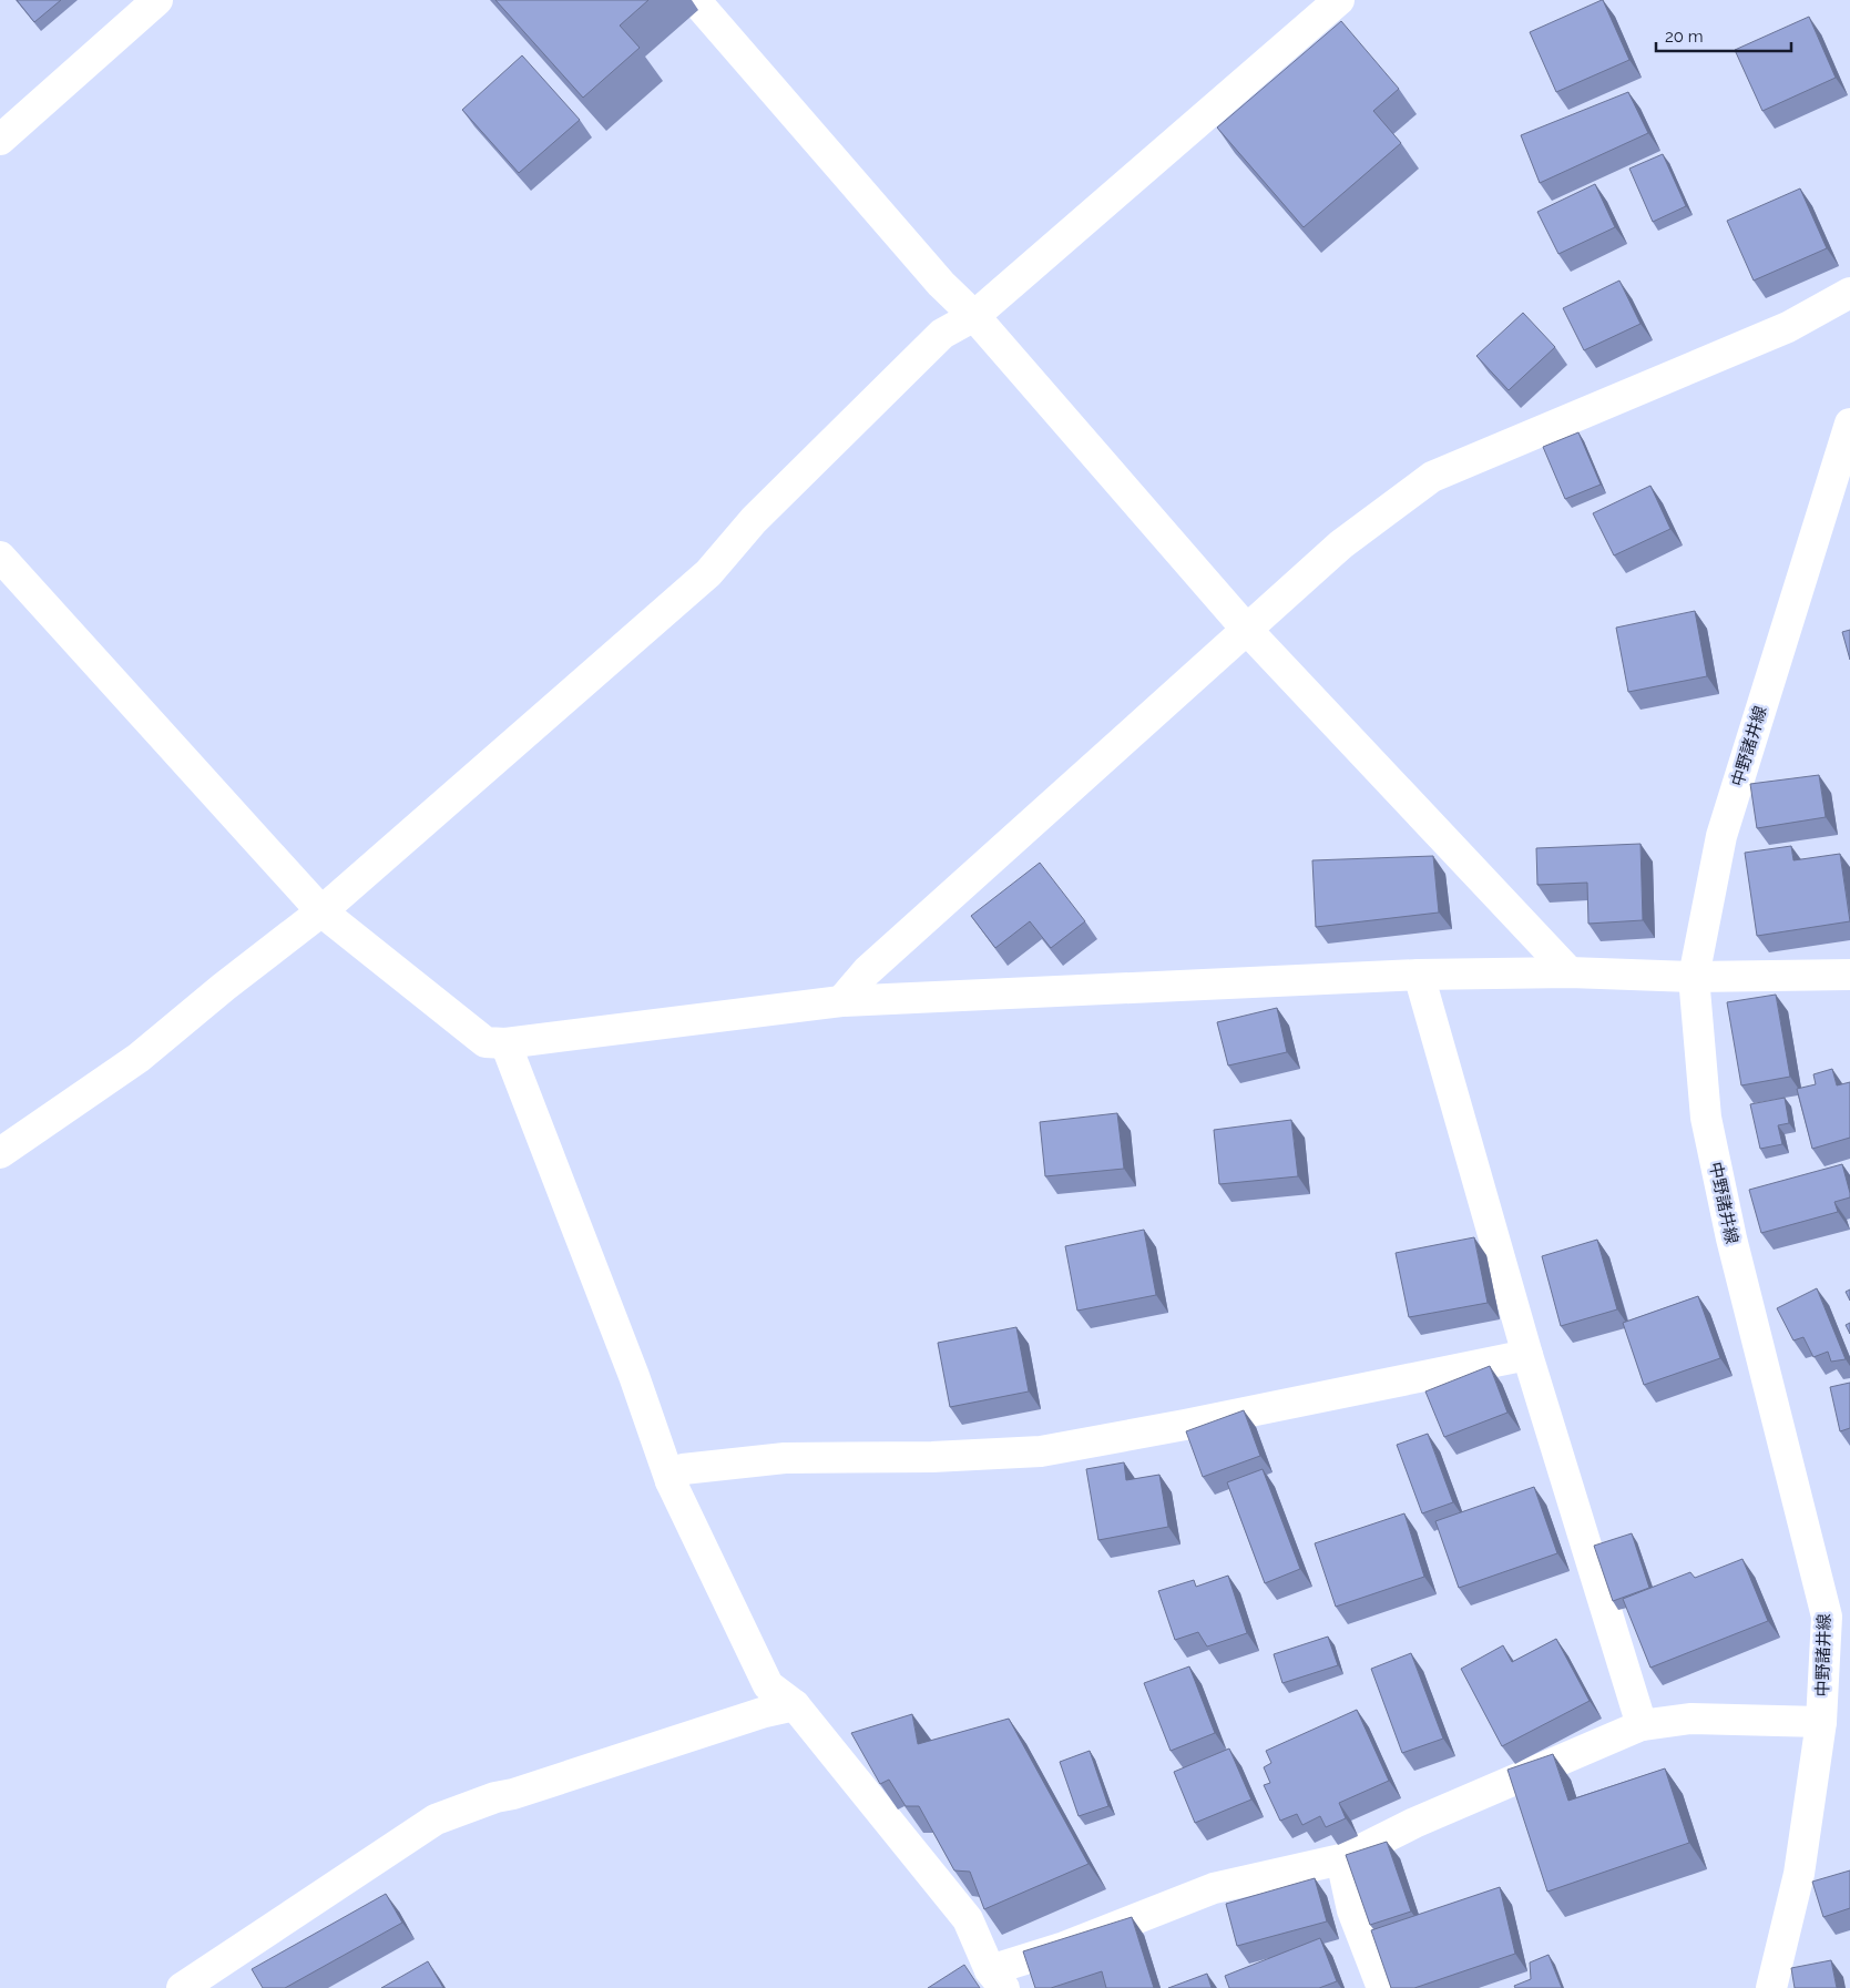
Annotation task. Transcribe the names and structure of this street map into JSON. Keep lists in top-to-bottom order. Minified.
{"streets":{"street":["中野諸井線"]},"scale_bar":"20 m"}
